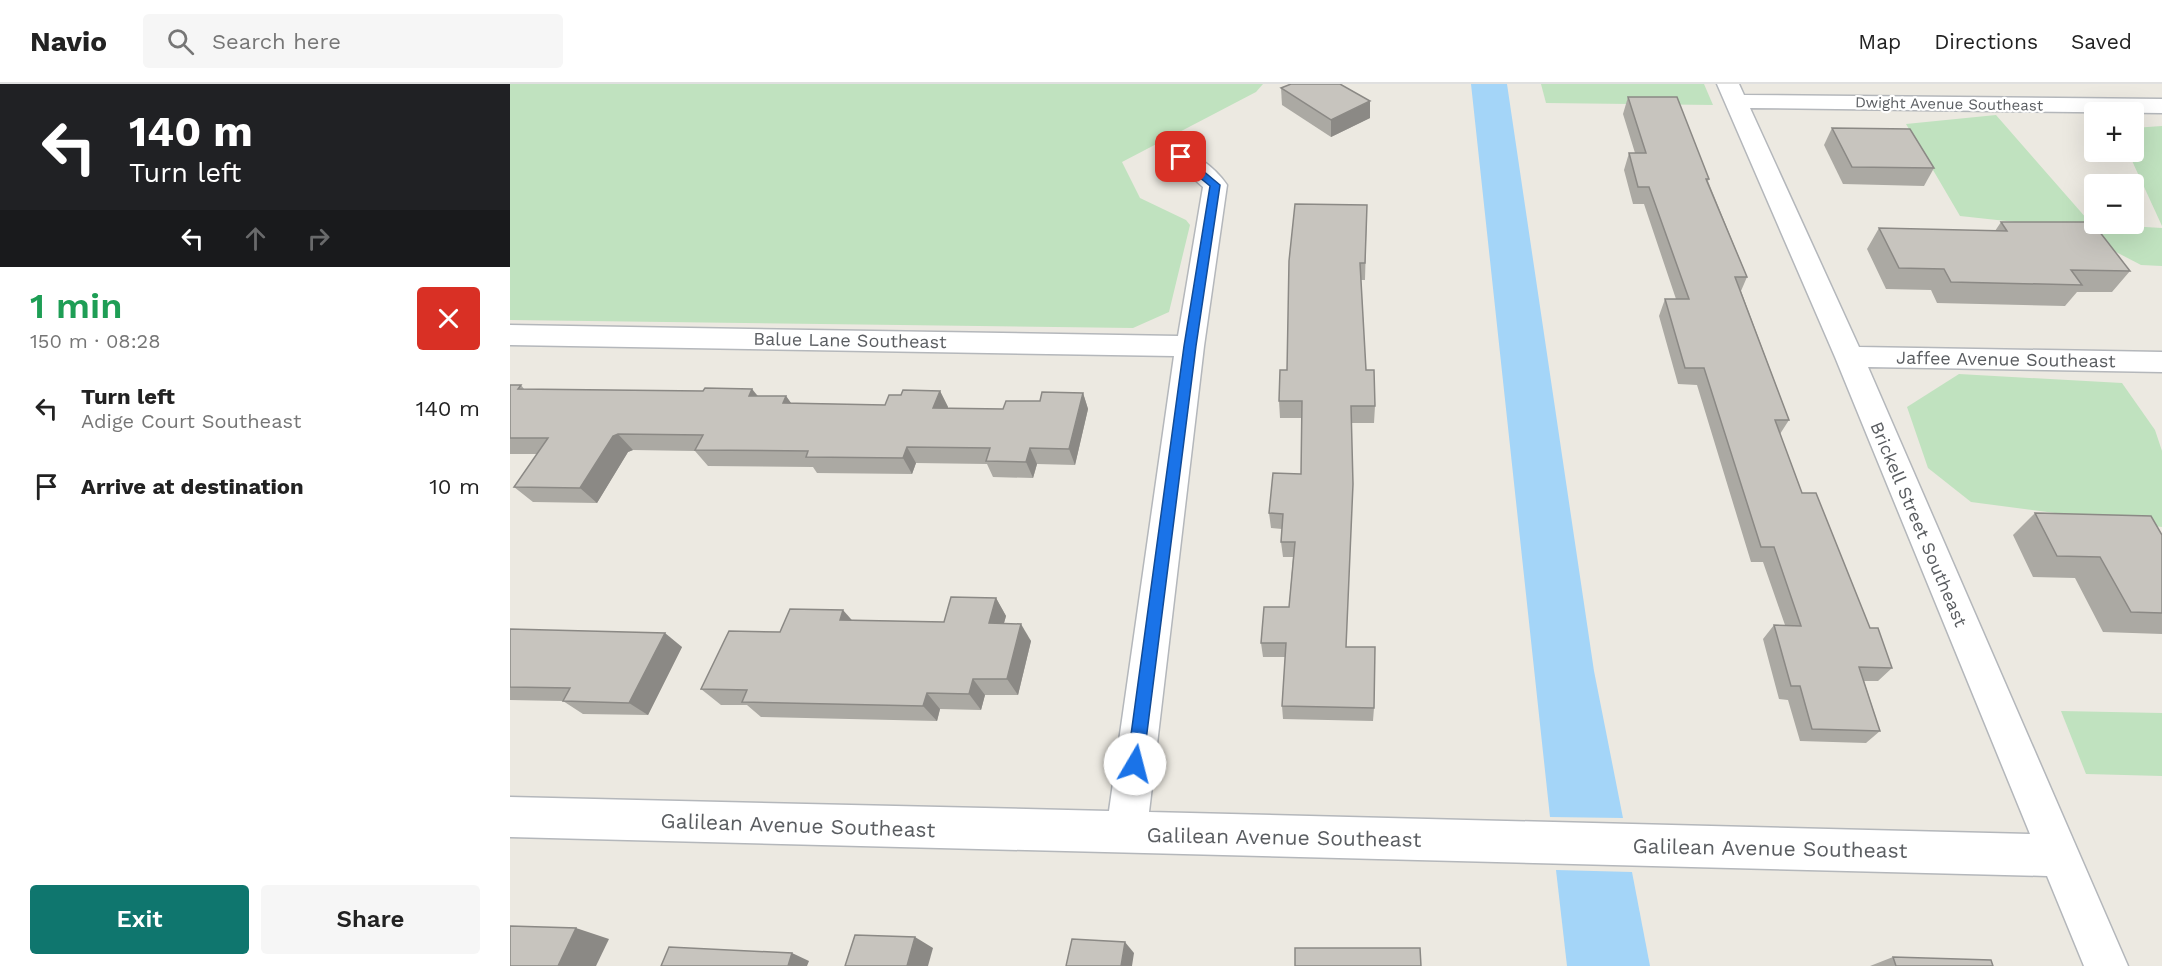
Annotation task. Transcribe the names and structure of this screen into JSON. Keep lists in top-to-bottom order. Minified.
{"streets":{"street":["Dwight Avenue Southeast","Balue Lane Southeast","Jaffee Avenue Southeast","Brickell Street Southeast","Galilean Avenue Southeast"]},"crossings":[["Dwight Avenue Southeast","Brickell Street Southeast"],["Jaffee Avenue Southeast","Brickell Street Southeast"],["Brickell Street Southeast","Galilean Avenue Southeast"]],"page":{"header":"Navio","search":"Search here","nav":["Map","Directions","Saved"],"turn":["140 m","Turn left"],"map_buttons":["+","−"],"heading":["1 min","150 m · 08:28"],"list":[{"name":"Turn left","note":"Adige Court Southeast","value":"140 m"},{"name":"Arrive at destination","value":"10 m"}],"buttons":["Exit","Share"]}}
